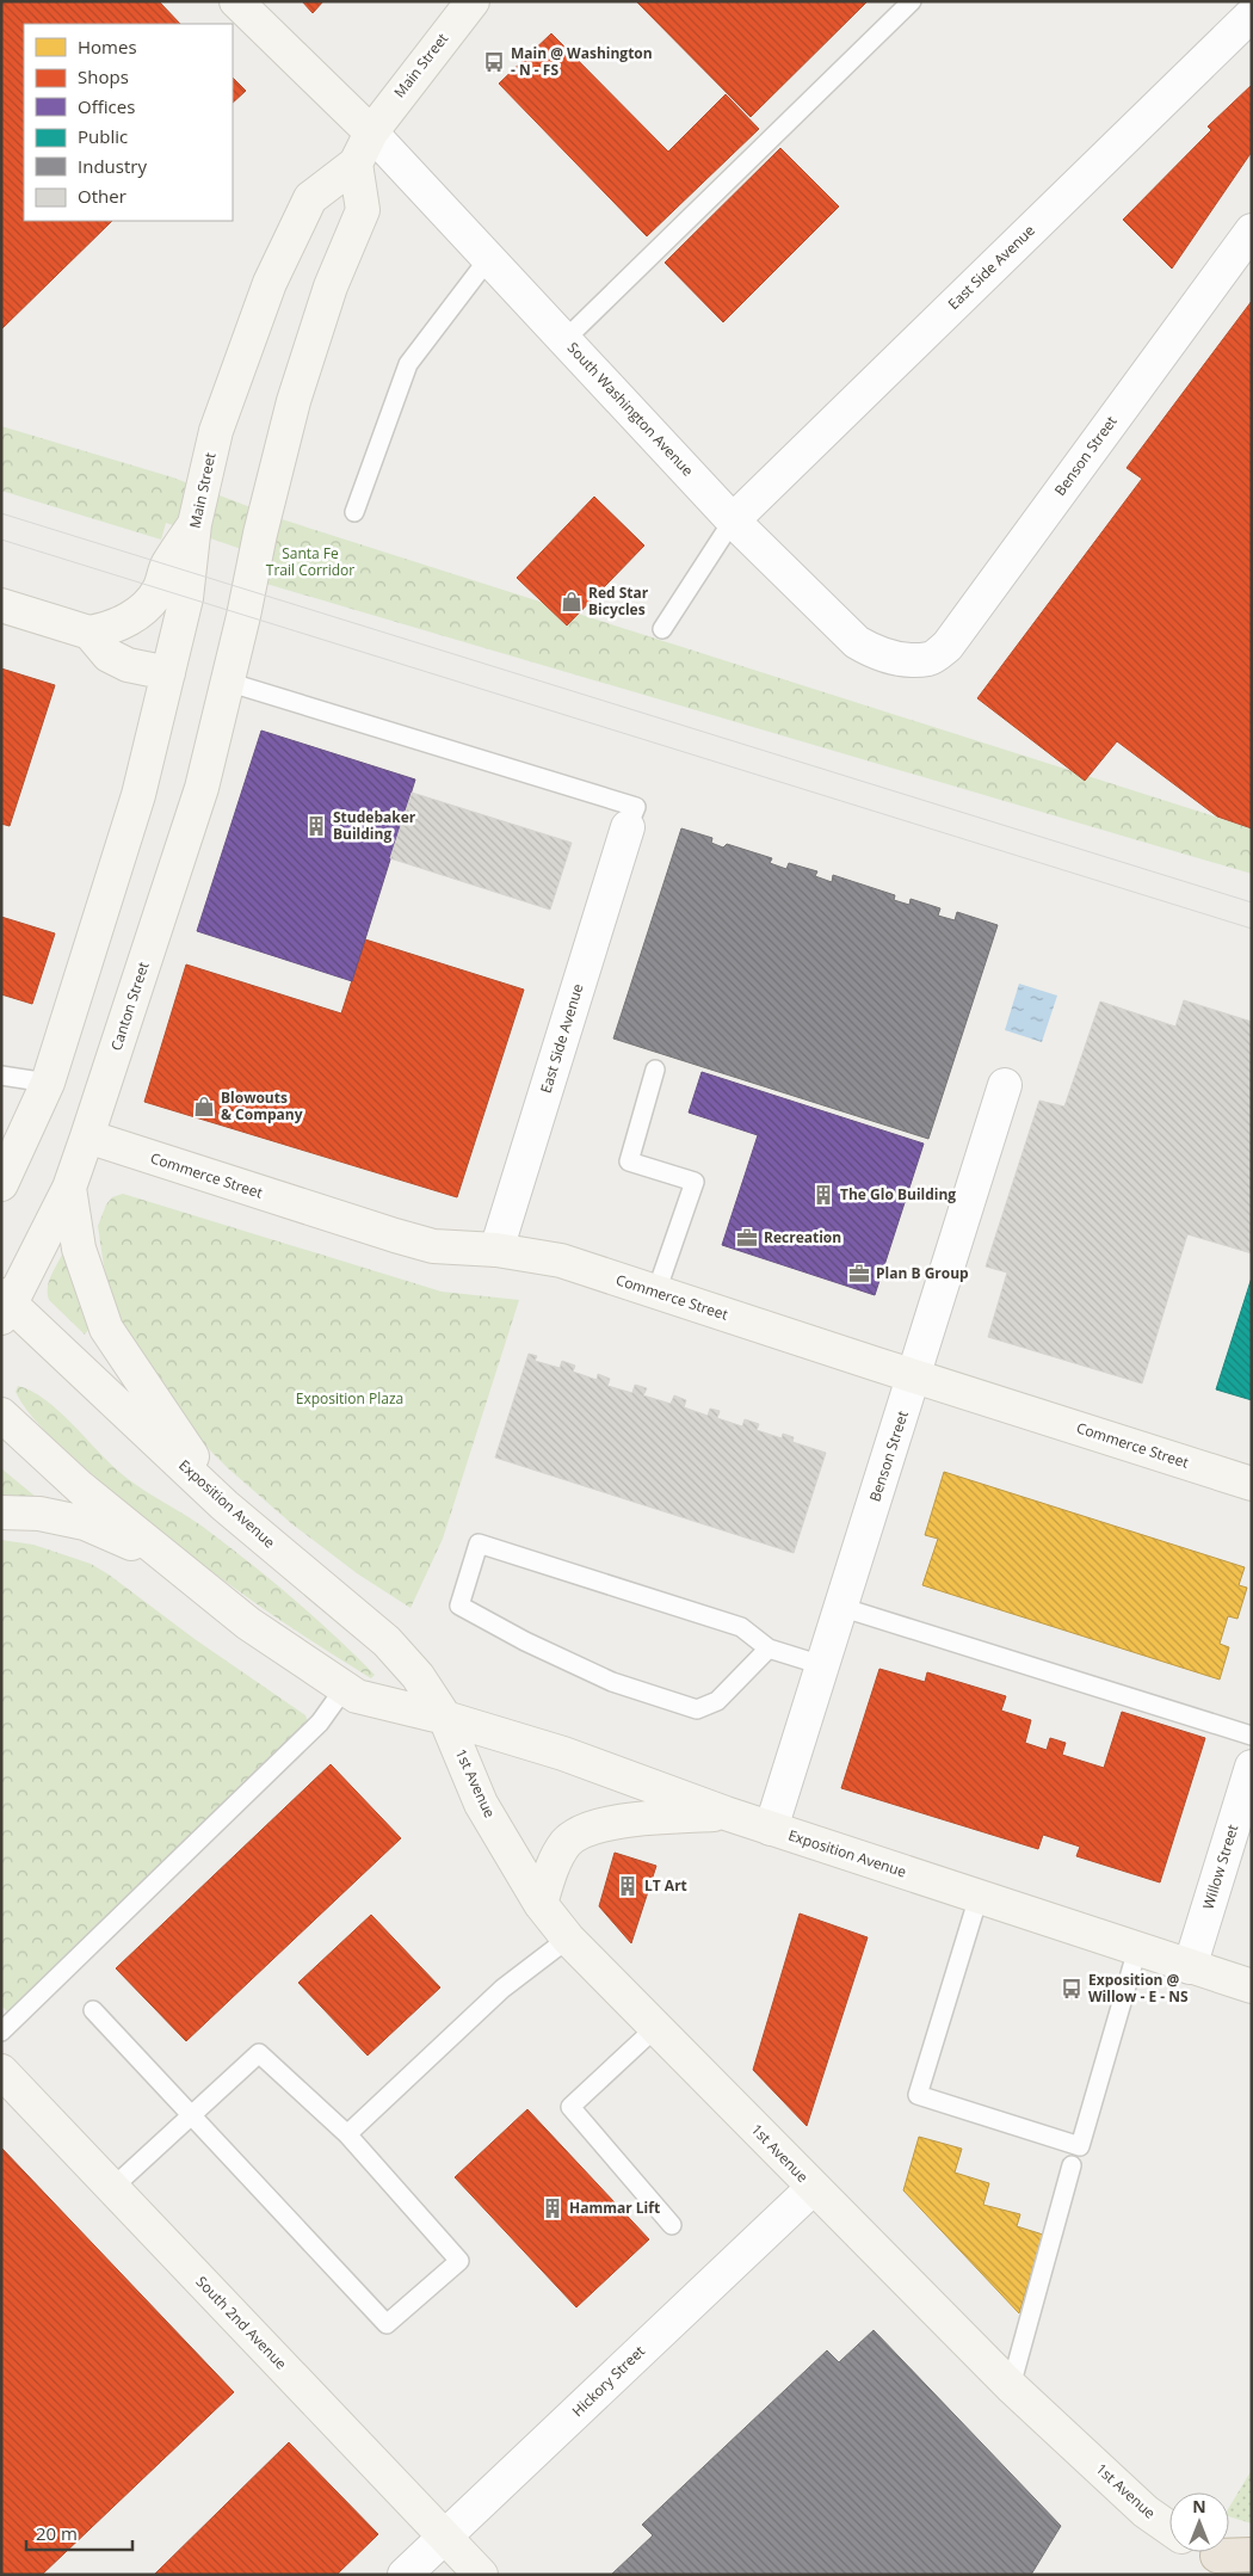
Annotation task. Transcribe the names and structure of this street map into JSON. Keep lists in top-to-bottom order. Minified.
{"streets":{"main road":["Main Street","Canton Street","Commerce Street","Exposition Avenue","1st Avenue","South 2nd Avenue"],"street":["East Side Avenue","South Washington Avenue","Benson Street","Willow Street","Hickory Street"]},"crossings":[["Main Street","South Washington Avenue"],["East Side Avenue","South Washington Avenue"],["East Side Avenue","Commerce Street"],["South Washington Avenue","Benson Street"],["Benson Street","Commerce Street"],["Benson Street","Exposition Avenue"],["Canton Street","Commerce Street"],["Canton Street","Exposition Avenue"],["Exposition Avenue","1st Avenue"],["Exposition Avenue","Willow Street"],["1st Avenue","Hickory Street"],["South 2nd Avenue","Hickory Street"]],"parks":["Santa Fe Trail Corridor","Exposition Plaza"],"places":{"bus stop":["Main @ Washington - N - FS","Exposition @ Willow - E - NS"],"shop":["Red Star Bicycles","Blowouts & Company"],"building":["Studebaker Building","The Glo Building","LT Art","Hammar Lift"],"office":["Recreation","Plan B Group"]},"legend":["Homes","Shops","Offices","Public","Industry","Other"],"scale_bar":"20 m","north":"top"}
